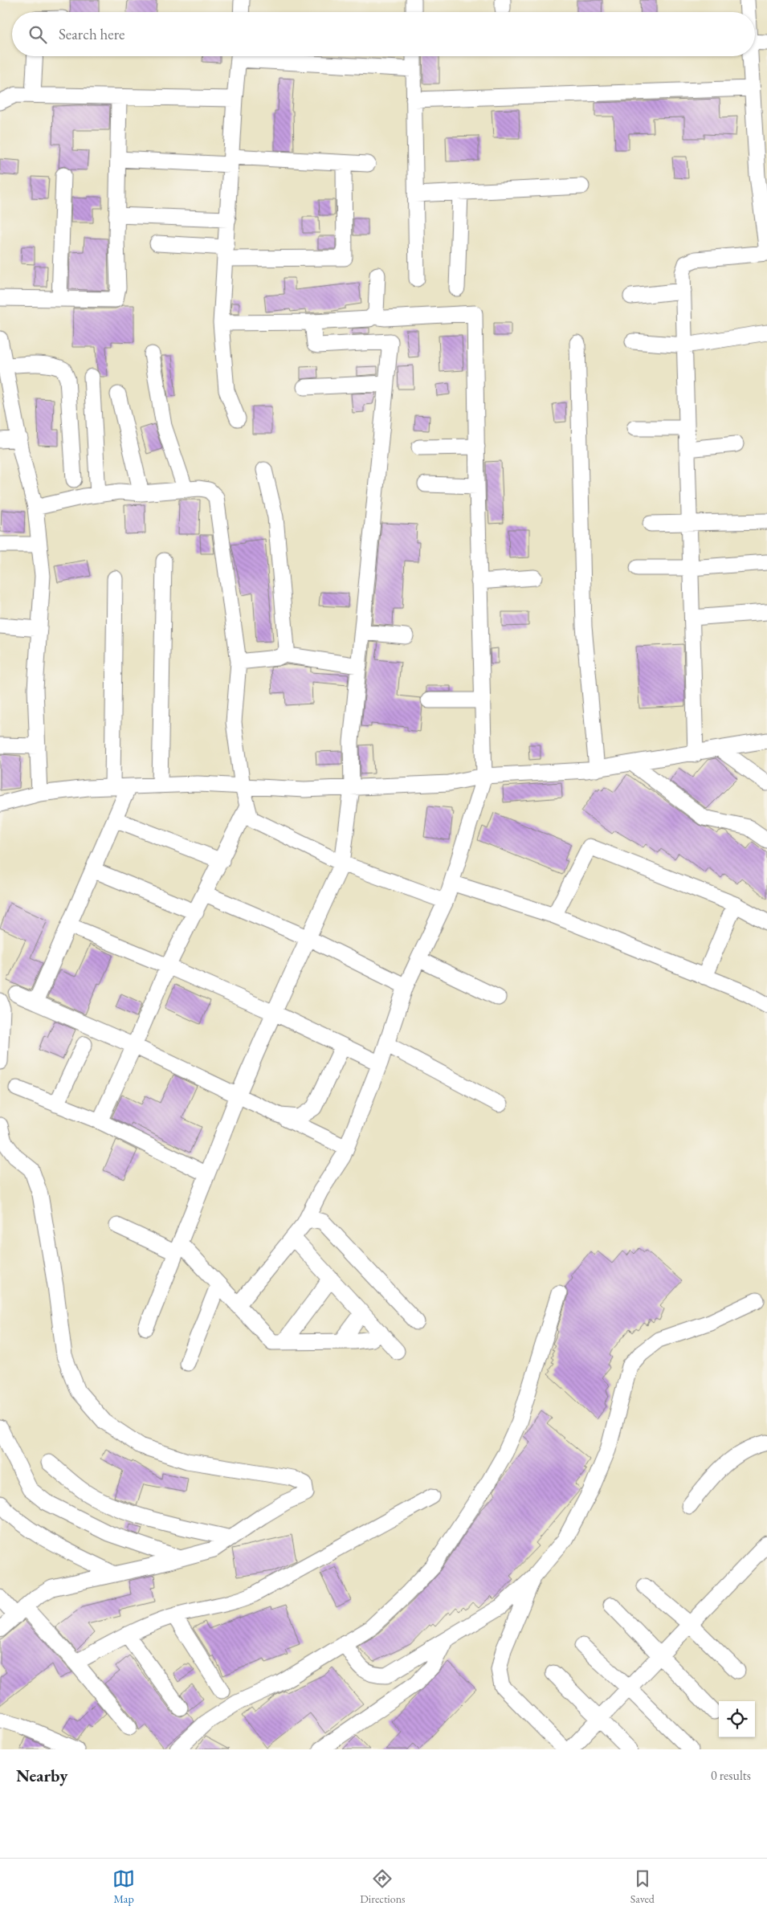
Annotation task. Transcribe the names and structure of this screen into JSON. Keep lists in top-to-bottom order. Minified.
{"page":{"search":"Search here","heading":["Nearby","0 results"],"nav":["Map","Directions","Saved"]}}
